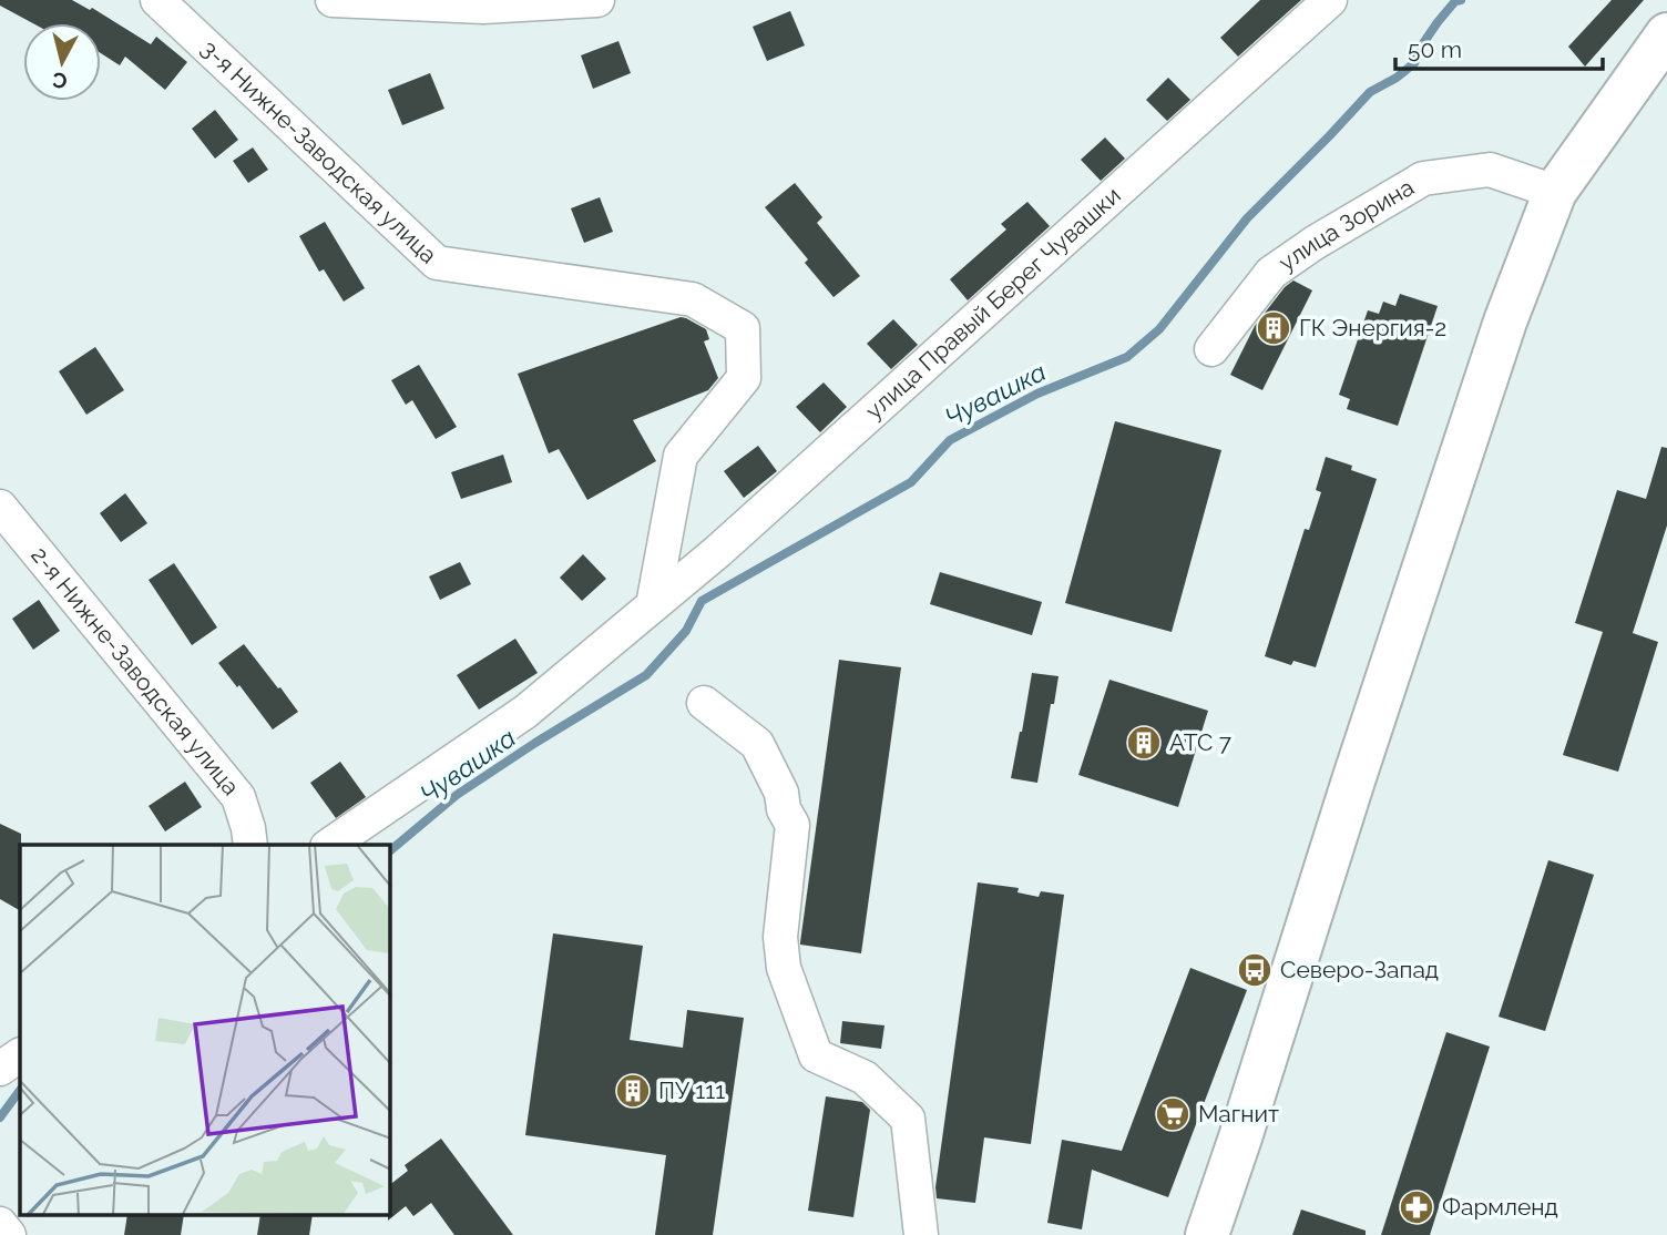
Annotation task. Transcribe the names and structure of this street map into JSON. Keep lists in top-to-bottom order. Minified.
{"streets":{"street":["3-я Нижне-Заводская улица","улица Зорина","улица Правый Берег Чувашки","2-я Нижне-Заводская улица"]},"crossings":[["3-я Нижне-Заводская улица","улица Правый Берег Чувашки"]],"water":["Чувашка"],"places":{"building":["ГК Энергия-2","АТС 7","ПУ 111"],"bus stop":["Северо-Запад"],"supermarket":["Магнит"],"pharmacy":["Фармленд"]},"scale_bar":"50 m","north":"bottom"}
